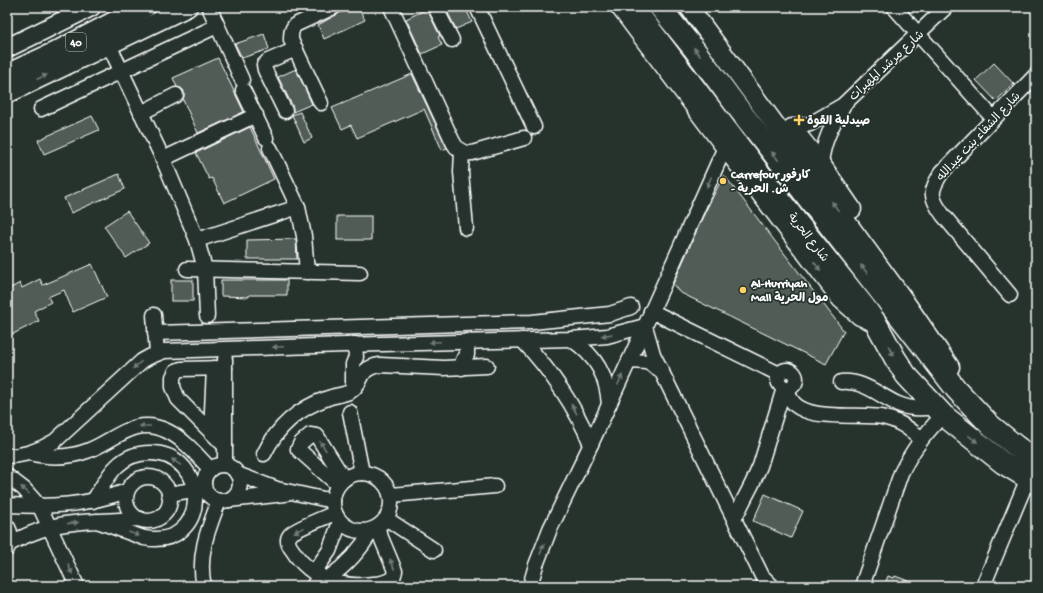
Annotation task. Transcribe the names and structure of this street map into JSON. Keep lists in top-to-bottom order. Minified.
{"streets":{"highway":["40","شارع الحرية"],"street":["شارع مرشد المهيرات","شارع الشفاء بنت عبدالله"]},"places":{"health":["صيدلية القوة"],"other":["Carrefour كارفور - ش. الحرية","ِAl-Hurriyah Mall مول الحرية"]}}
